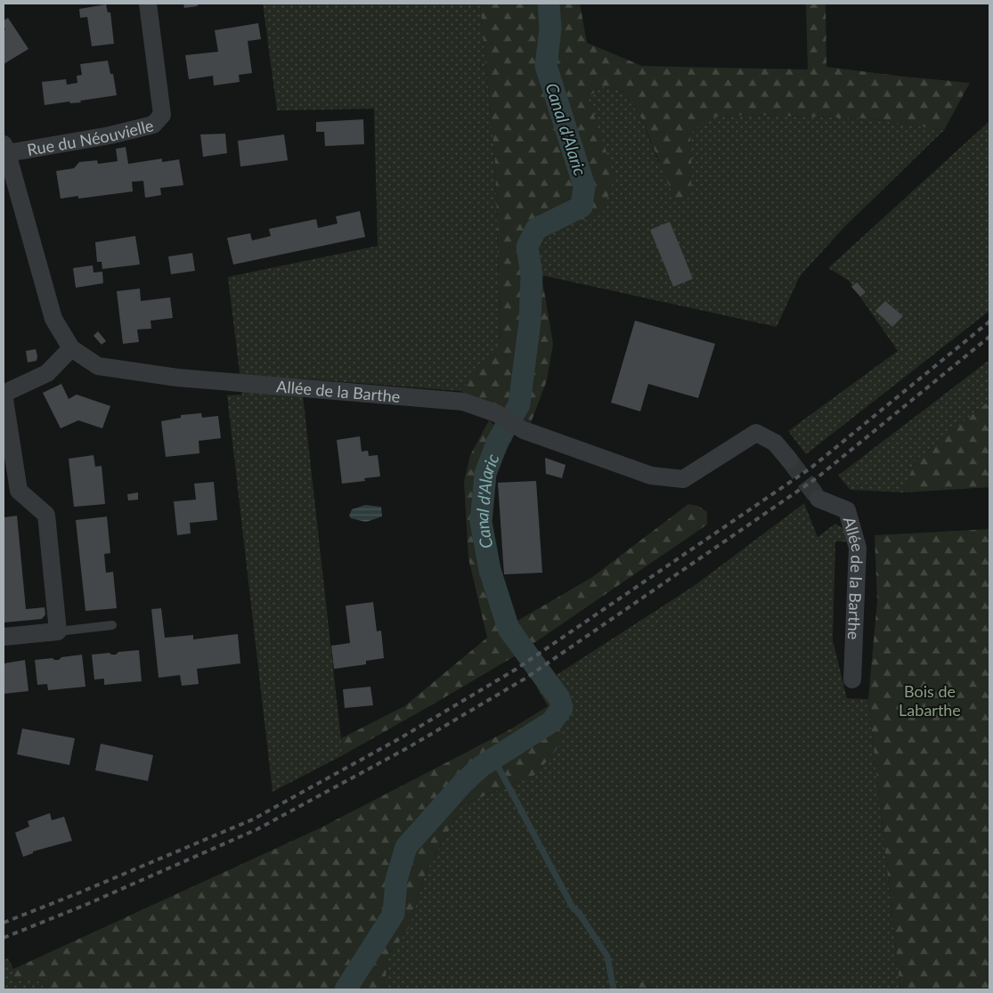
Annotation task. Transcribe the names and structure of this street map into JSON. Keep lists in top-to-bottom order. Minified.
{"streets":{"street":["Rue du Néouvielle","Allée de la Barthe"]},"crossings":[["Rue du Néouvielle","Allée de la Barthe"]],"water":["Canal d'Alaric"],"parks":["Bois de Labarthe"]}
